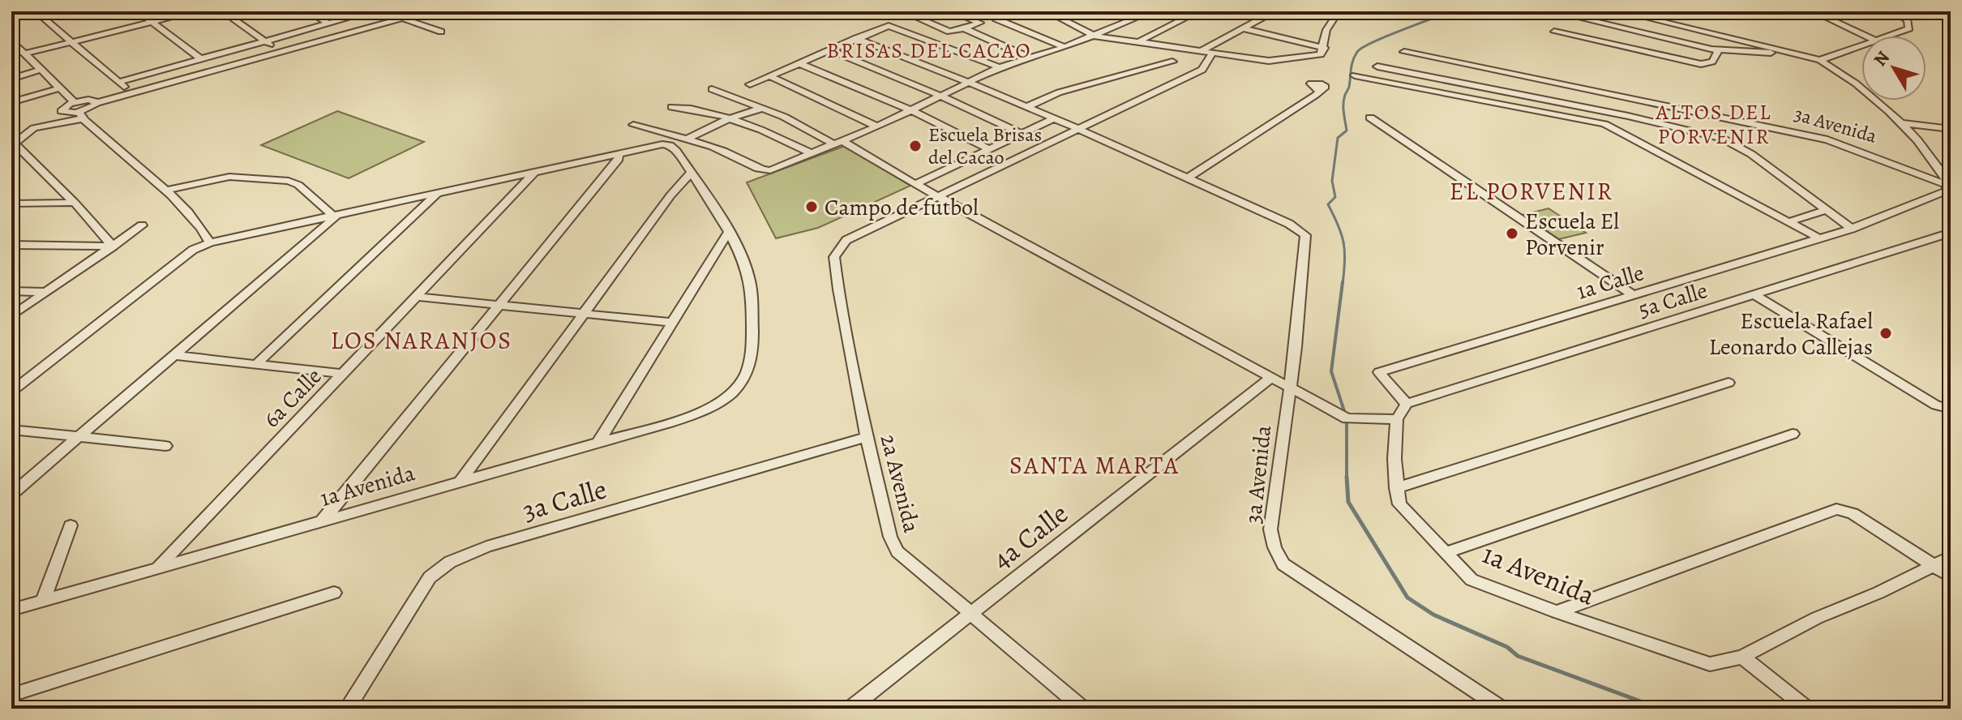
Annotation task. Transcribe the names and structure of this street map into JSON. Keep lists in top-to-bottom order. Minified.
{"streets":{"street":["3a Avenida","1a Calle","5a Calle","6a Calle","2a Avenida","1a Avenida","3a Calle","4a Calle"]},"crossings":[["3a Avenida","1a Calle"],["1a Calle","5a Calle"],["6a Calle","1a Avenida"],["2a Avenida","3a Calle"],["2a Avenida","4a Calle"]],"districts":["BRISAS DEL CACAO","ALTOS DEL PORVENIR","EL PORVENIR","LOS NARANJOS","SANTA MARTA"],"places":["Escuela Brisas del Cacao","Campo de futbol","Escuela El Porvenir","Escuela Rafael Leonardo Callejas"],"north":"top left"}
